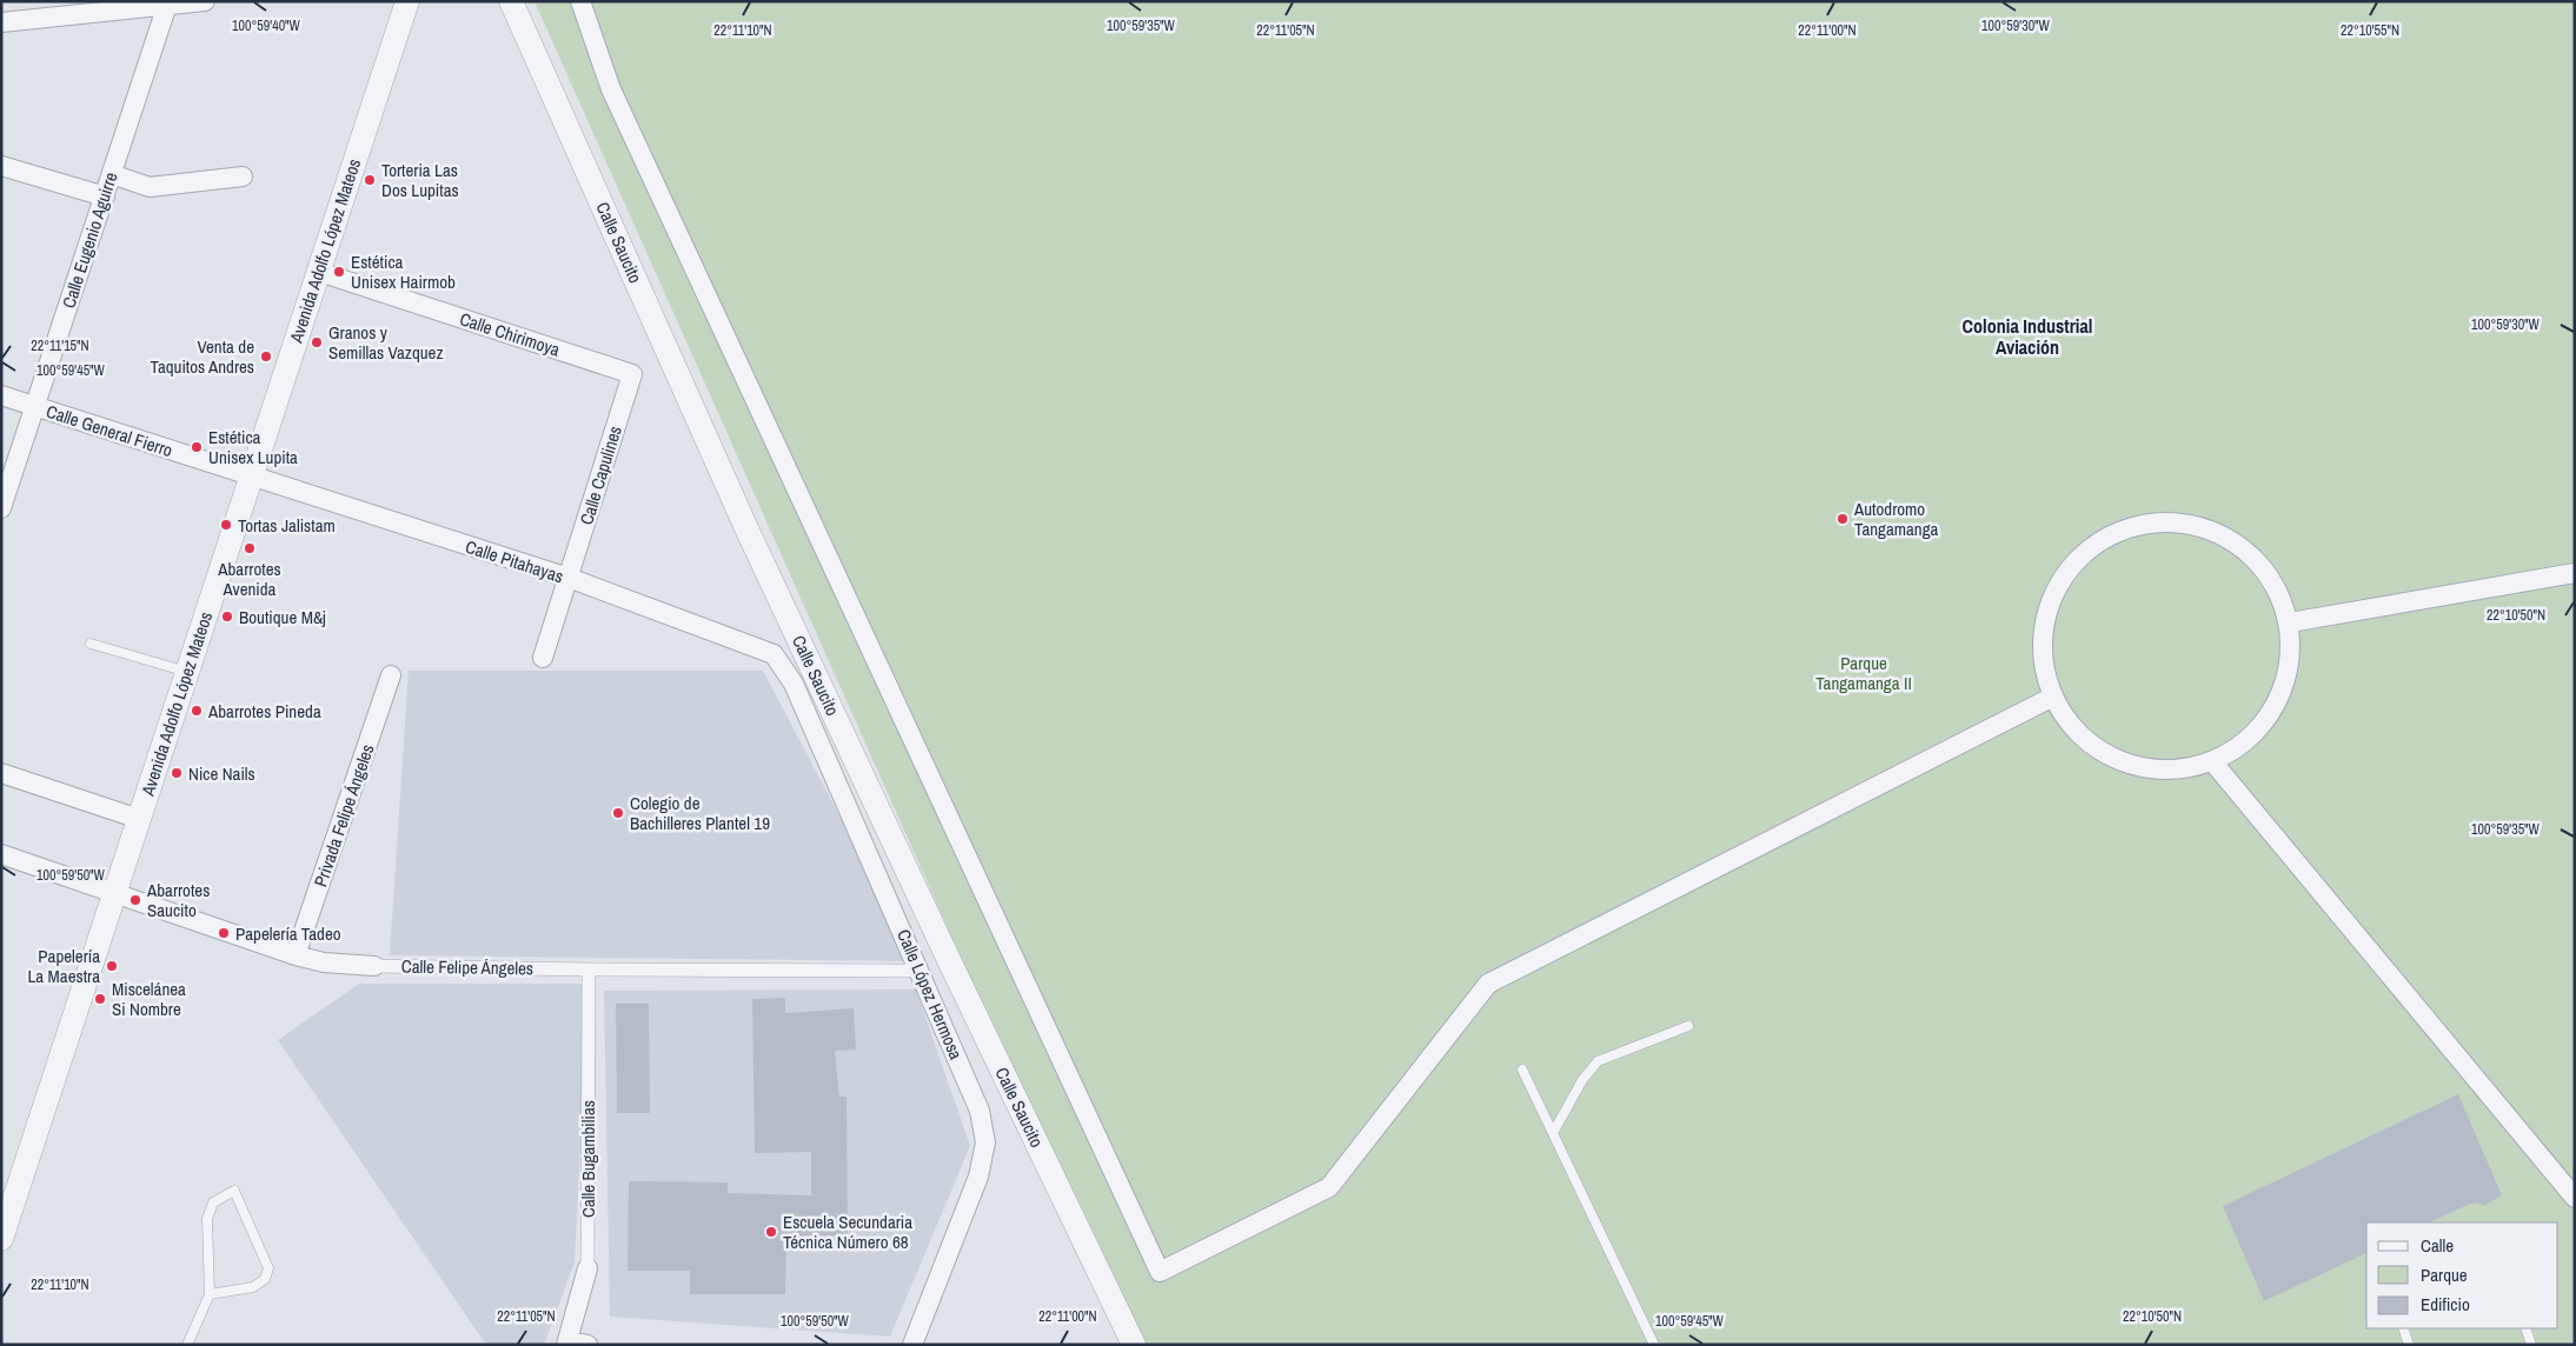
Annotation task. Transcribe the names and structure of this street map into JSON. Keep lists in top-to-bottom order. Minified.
{"streets":{"street":["Calle Eugenio Aguirre","Calle Saucito","Avenida Adolfo López Mateos","Calle Chirimoya","Calle General Fierro","Calle Capulines","Calle Pitahayas","Privada Felipe Ángeles","Calle Felipe Ángeles","Calle López Hermosa","Calle Bugambilias"]},"crossings":[["Calle Eugenio Aguirre","Calle General Fierro"],["Calle Saucito","Calle Felipe Ángeles"],["Avenida Adolfo López Mateos","Calle Chirimoya"],["Avenida Adolfo López Mateos","Calle General Fierro"],["Avenida Adolfo López Mateos","Calle Pitahayas"],["Avenida Adolfo López Mateos","Calle Felipe Ángeles"],["Calle Chirimoya","Calle Capulines"],["Calle General Fierro","Calle Pitahayas"],["Calle Capulines","Calle Pitahayas"],["Calle Pitahayas","Calle López Hermosa"],["Privada Felipe Ángeles","Calle Felipe Ángeles"],["Calle Felipe Ángeles","Calle López Hermosa"],["Calle Felipe Ángeles","Calle Bugambilias"]],"districts":["Colonia Industrial Aviación"],"parks":["Parque Tangamanga II"],"places":["Torteria Las Dos Lupitas","Estética Unisex Hairmob","Granos y Semillas Vazquez","Venta de Taquitos Andres","Estética Unisex Lupita","Autodromo Tangamanga","Tortas Jalistam","Abarrotes Avenida","Boutique M&j","Abarrotes Pineda","Nice Nails","Colegio de Bachilleres Plantel 19","Abarrotes Saucito","Papelería Tadeo","Papelería La Maestra","Miscelánea Si Nombre","Escuela Secundaria Técnica Número 68"],"legend":["Calle","Parque","Edificio"],"coordinates":["100°59'40\"W","100°59'35\"W","100°59'30\"W","22°11'10\"N","22°11'05\"N","22°11'00\"N","22°10'55\"N","22°11'15\"N","100°59'45\"W","22°10'50\"N","100°59'50\"W"]}
